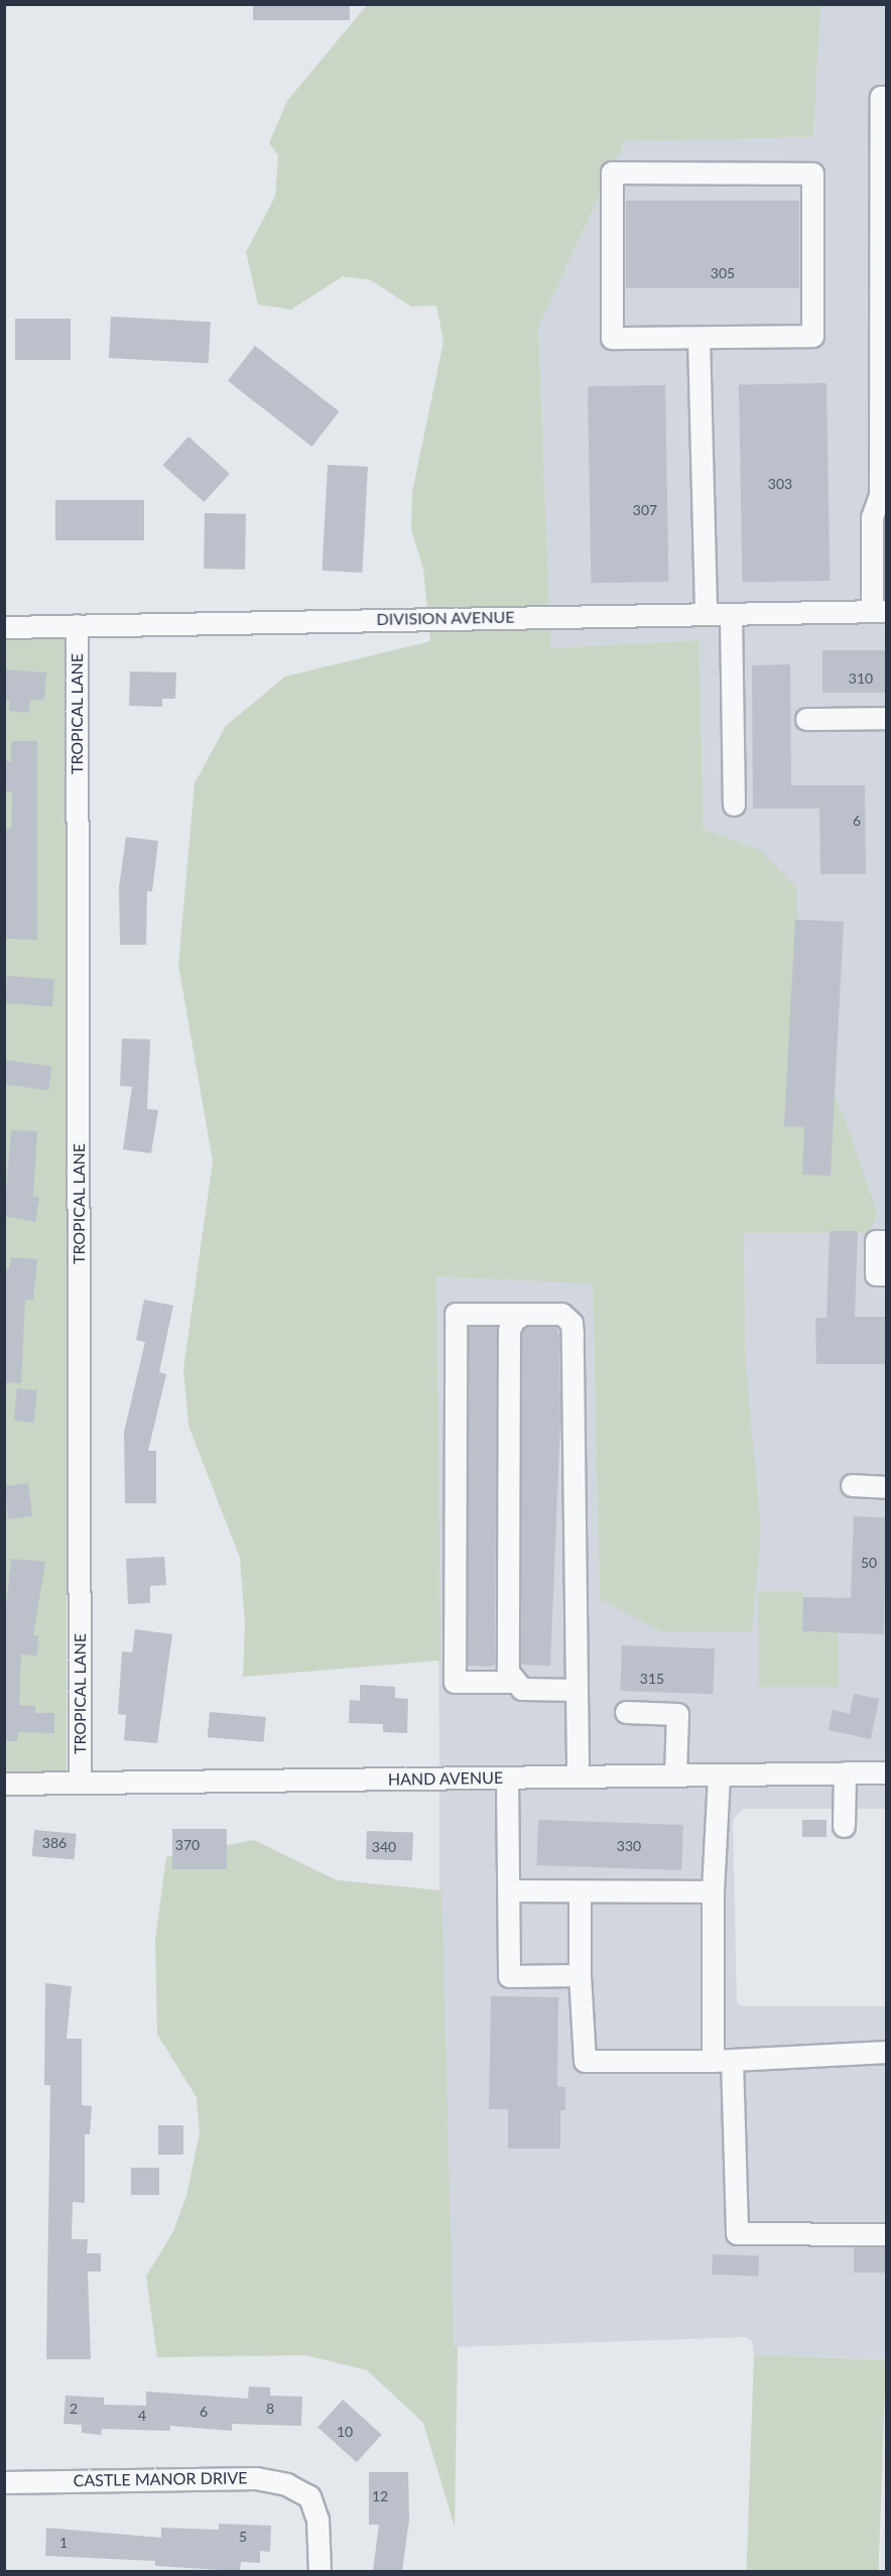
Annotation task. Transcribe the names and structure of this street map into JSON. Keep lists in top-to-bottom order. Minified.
{"streets":{"street":["DIVISION AVENUE","TROPICAL LANE","HAND AVENUE","CASTLE MANOR DRIVE"]},"crossings":[["DIVISION AVENUE","TROPICAL LANE"],["TROPICAL LANE","HAND AVENUE"]],"house_numbers":["305","303","307","310","6","50","315","386","370","330","340","2","8","6","4","10","12","5","1"]}
